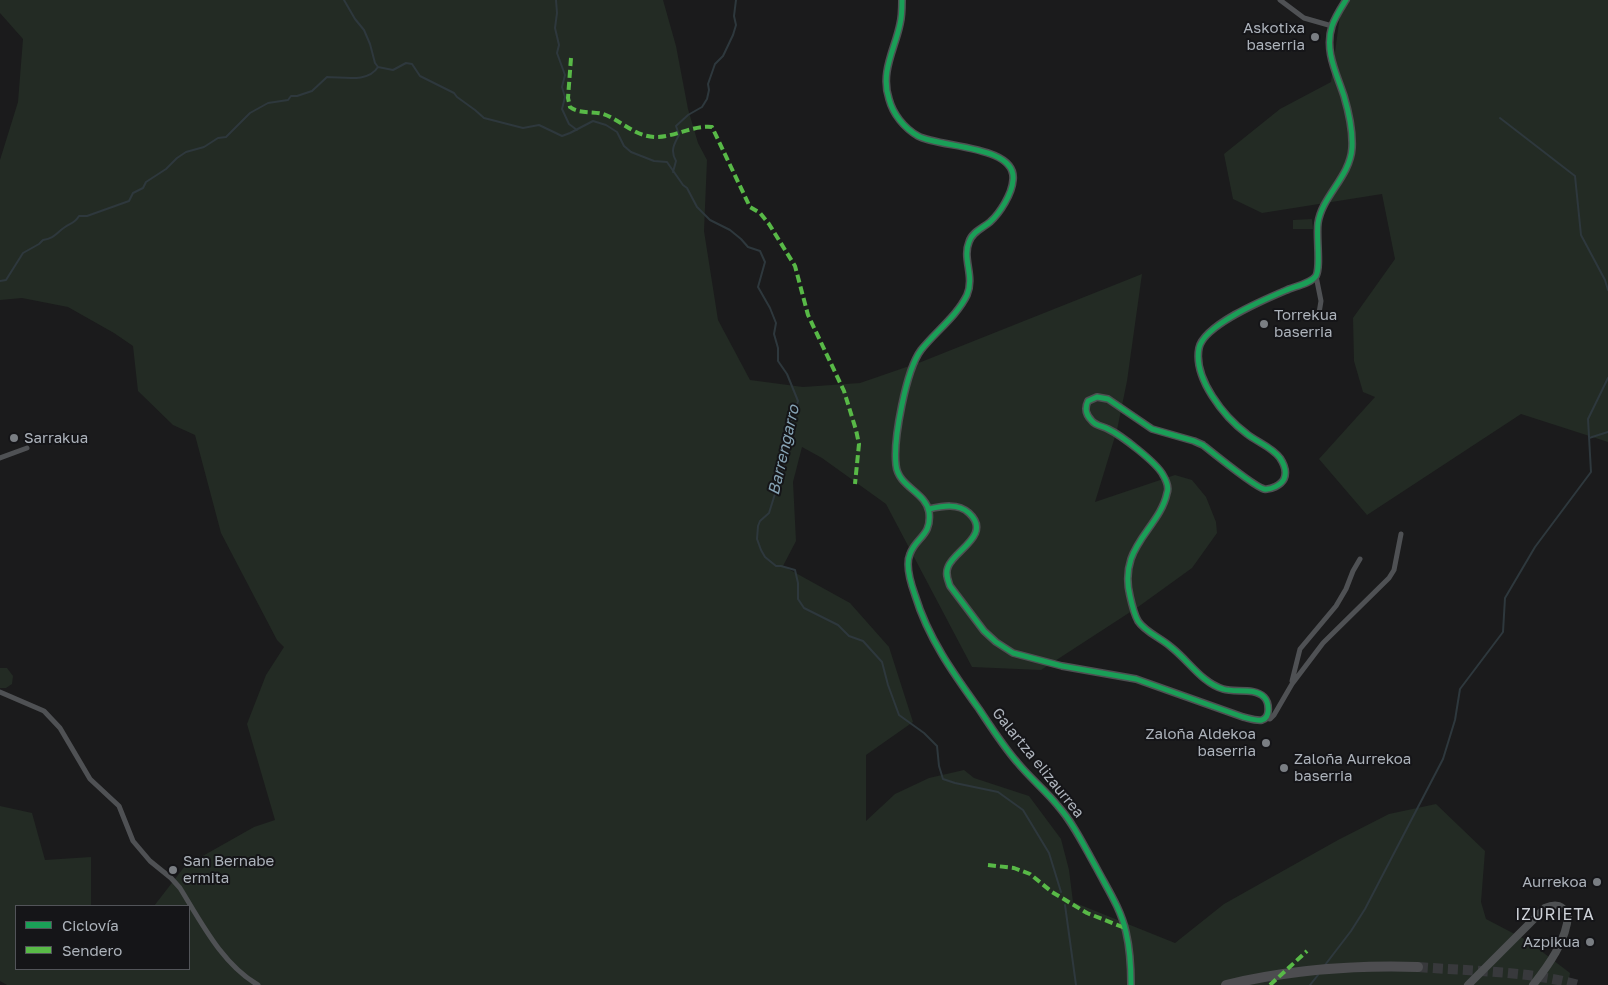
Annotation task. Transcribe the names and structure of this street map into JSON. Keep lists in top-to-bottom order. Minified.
{"streets":{"street":["Galartza elizaurrea"]},"districts":["IZURIETA"],"water":["Barrengarro"],"places":["Askotixa baserria","Torrekua baserria","Sarrakua","Zaloña Aldekoa baserria","Zaloña Aurrekoa baserria","San Bernabe ermita","Aurrekoa","Azpikua"],"legend":["Ciclovía","Sendero"]}
